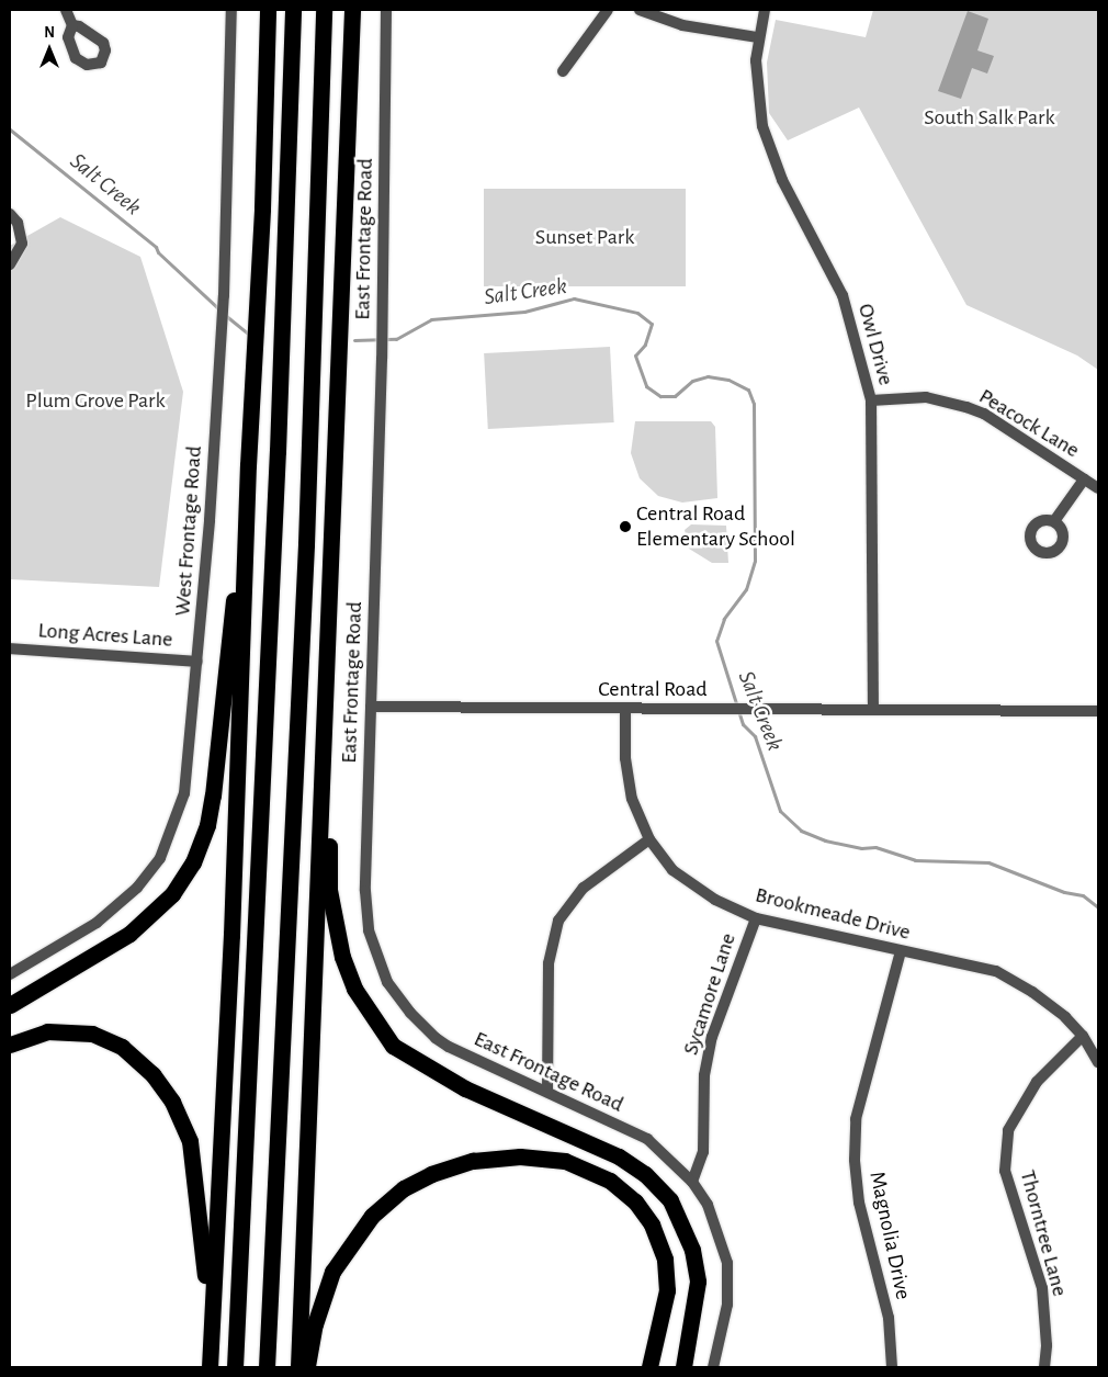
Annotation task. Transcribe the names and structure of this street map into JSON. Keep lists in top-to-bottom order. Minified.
{"streets":{"street":["East Frontage Road","Owl Drive","Peacock Lane","West Frontage Road","Long Acres Lane","Central Road","Brookmeade Drive","Sycamore Lane","Thorntree Lane","Magnolia Drive"]},"crossings":[["East Frontage Road","Central Road"],["East Frontage Road","Sycamore Lane"],["Owl Drive","Peacock Lane"],["Owl Drive","Central Road"],["West Frontage Road","Long Acres Lane"],["Central Road","Brookmeade Drive"],["Brookmeade Drive","Sycamore Lane"],["Brookmeade Drive","Thorntree Lane"],["Brookmeade Drive","Magnolia Drive"]],"water":["Salt Creek"],"parks":["South Salk Park","Sunset Park","Plum Grove Park"],"places":["Central Road Elementary School"],"north":"top"}
